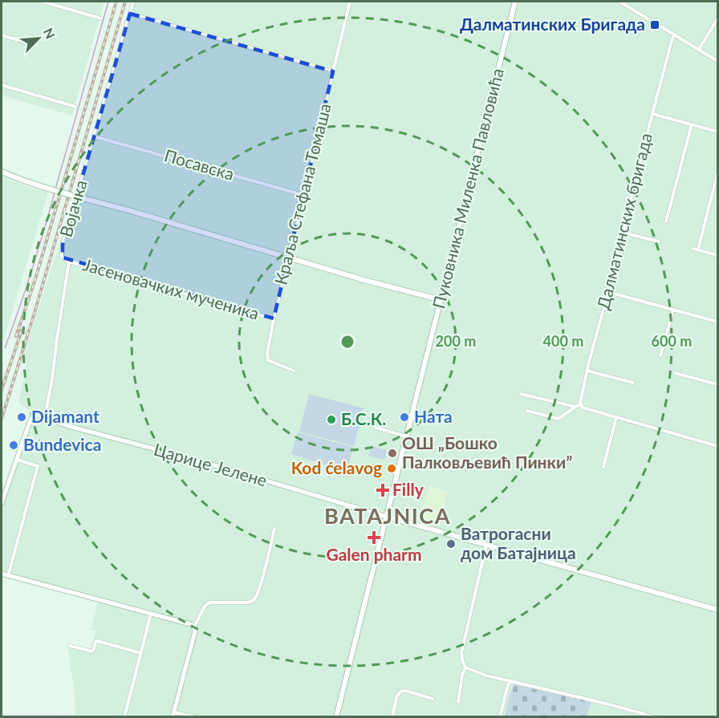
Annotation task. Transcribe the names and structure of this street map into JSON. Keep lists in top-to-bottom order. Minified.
{"streets":{"main road":["Пуковника Миленка Павловића"],"street":["Посавска","Краља Стефана Томаша","Војачка","Далматинских бригада","Јасеновачких мученика","Царице Јелене"]},"crossings":[["Посавска","Краља Стефана Томаша"],["Посавска","Војачка"],["Пуковника Миленка Павловића","Царице Јелене"],["Краља Стефана Томаша","Јасеновачких мученика"],["Војачка","Јасеновачких мученика"],["Војачка","Царице Јелене"]],"districts":["BATAJNICA"],"places":{"transit":["Далматинских Бригада"],"other":["Dijamant","Ната","Б.С.К.","Bundevica","ОШ „Бошко Палковљевић Пинки”","Kod ćelavog","Ватрогасни дом Батајница"],"health":["Filly","Galen pharm"]},"north":"top right","rings":["200 m","400 m","600 m"]}
